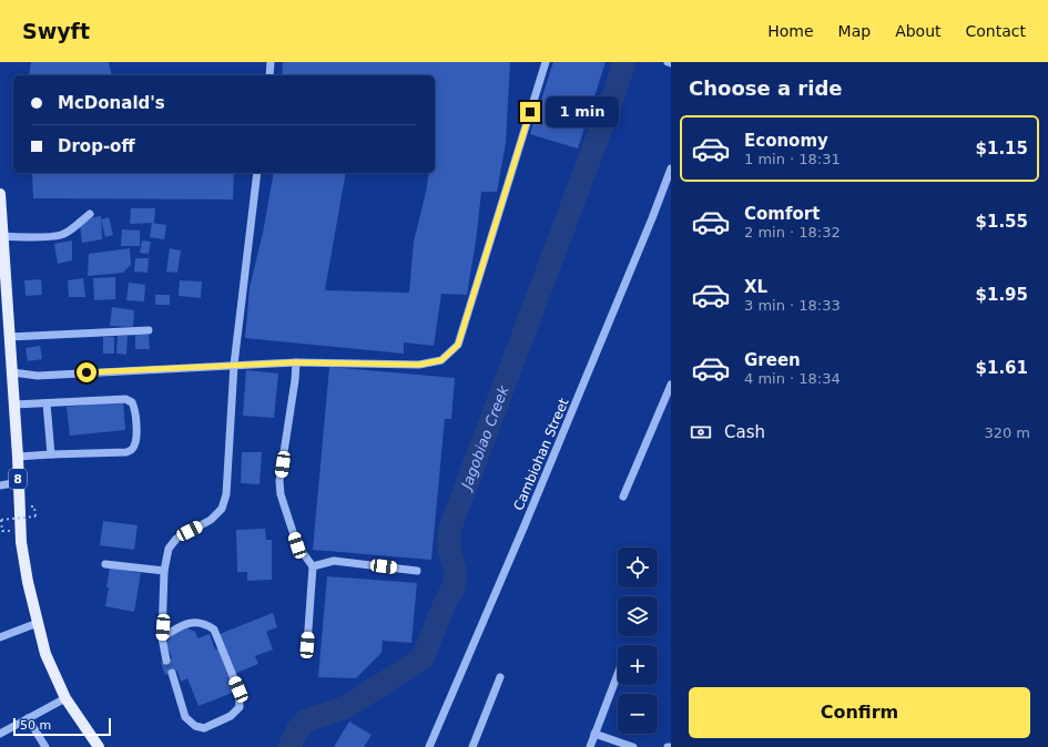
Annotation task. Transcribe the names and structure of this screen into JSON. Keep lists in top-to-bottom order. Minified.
{"streets":{"main road":["8"],"street":["Cambiohan Street"]},"water":["Jagobiao Creek"],"scale_bar":"50 m","page":{"header":"Swyft","nav":["Home","Map","About","Contact"],"heading":"Choose a ride","banner":["McDonald's","Drop-off"],"bubble":"1 min","list":[{"name":"Economy","note":"1 min · 18:31","value":"$1.15"},{"name":"Comfort","note":"2 min · 18:32","value":"$1.55"},{"name":"XL","note":"3 min · 18:33","value":"$1.95"},{"name":"Green","note":"4 min · 18:34","value":"$1.61"}],"pay":["Cash","320 m"],"map_buttons":["+","−"],"buttons":"Confirm","scale":"50 m"}}
